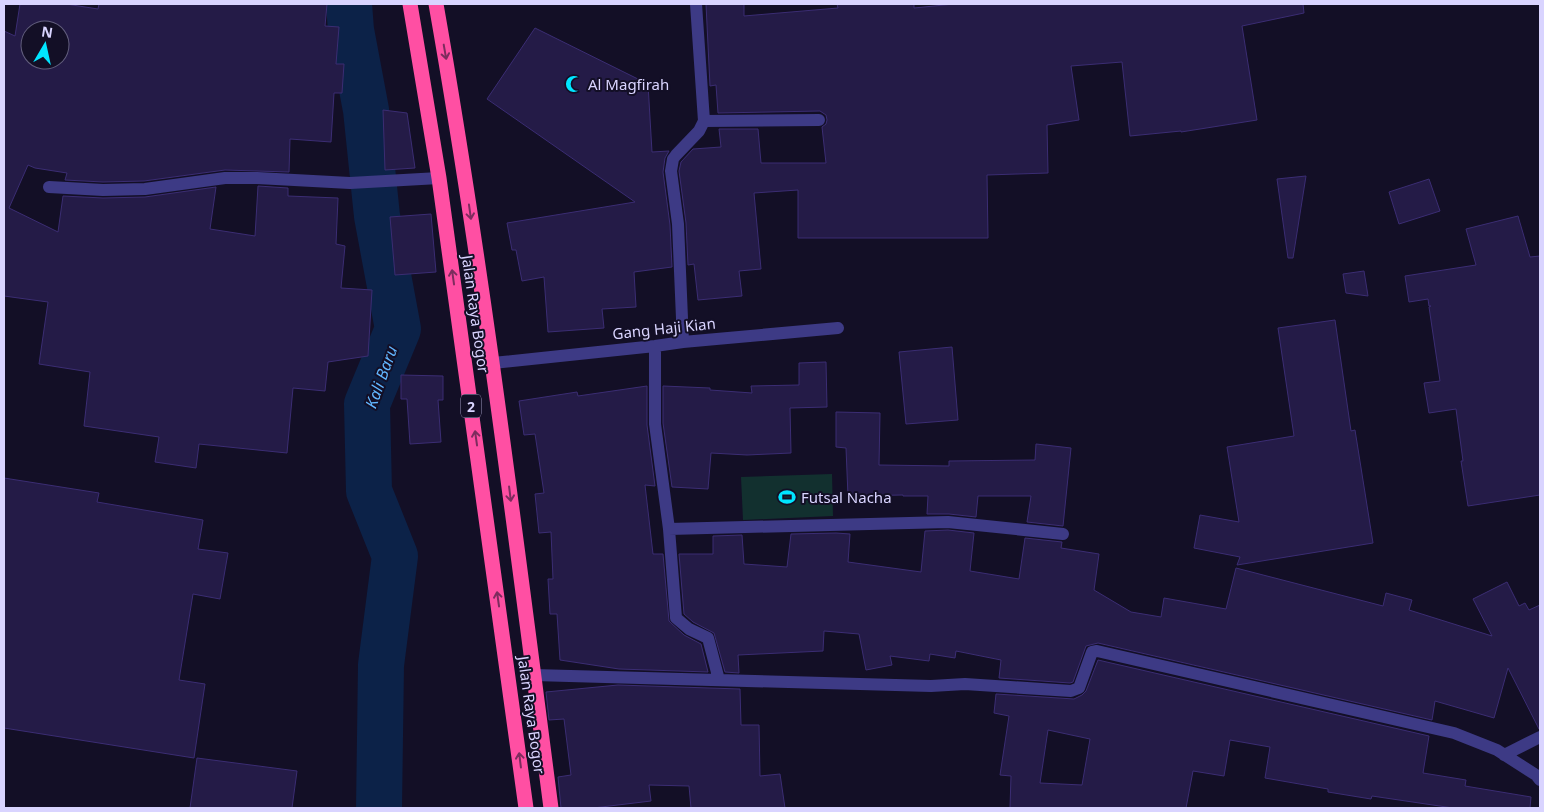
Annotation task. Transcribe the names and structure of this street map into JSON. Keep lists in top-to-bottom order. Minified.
{"streets":{"highway":["Jalan Raya Bogor","2"],"street":["Gang Haji Kian"]},"crossings":[["Jalan Raya Bogor","Gang Haji Kian"]],"water":["Kali Baru"],"places":{"mosque":["Al Magfirah"],"sports":["Futsal Nacha"]},"north":"top"}
